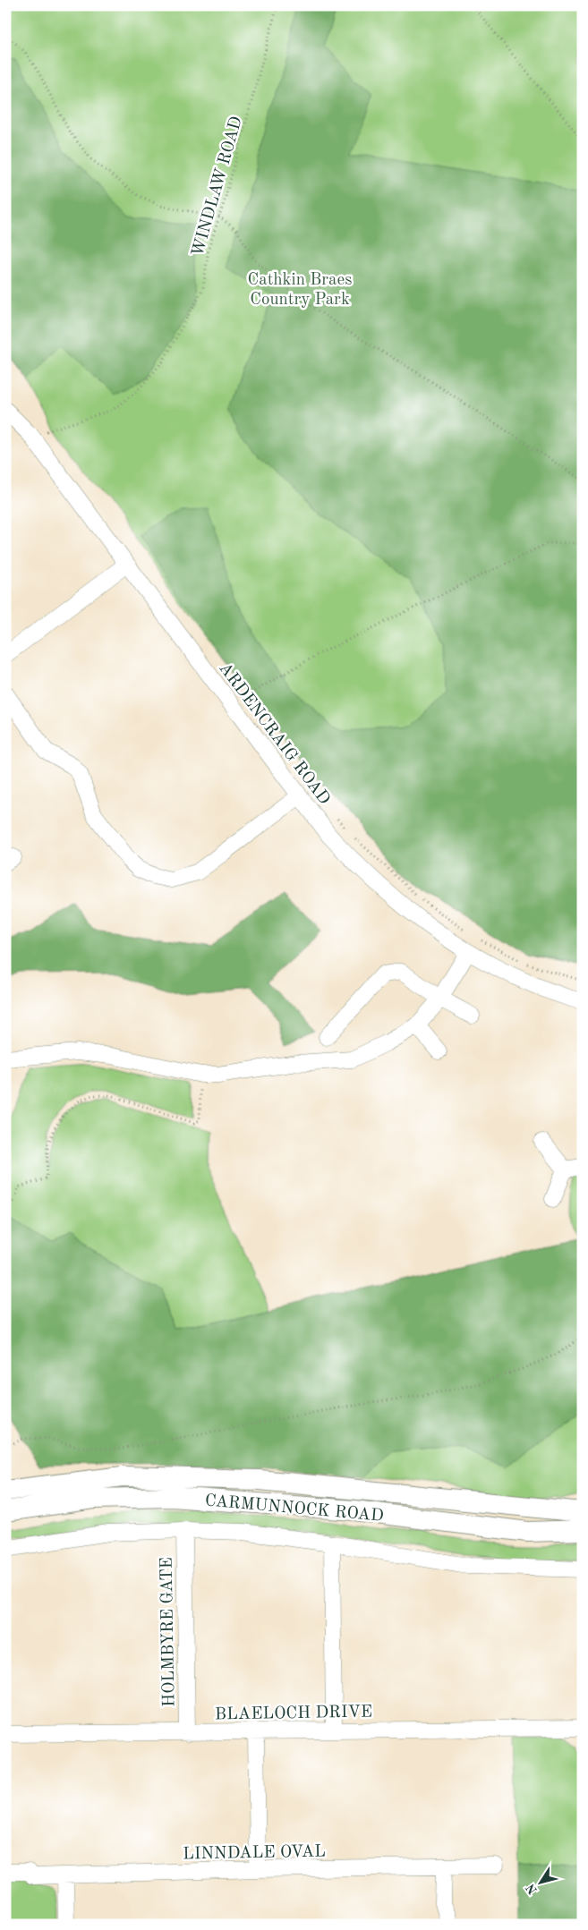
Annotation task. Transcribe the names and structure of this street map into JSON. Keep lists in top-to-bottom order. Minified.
{"streets":{"main road":["CARMUNNOCK ROAD"],"street":["ARDENCRAIG ROAD","HOLMBYRE GATE","BLAELOCH DRIVE","LINNDALE OVAL"],"path":["WINDLAW ROAD"]},"crossings":[["HOLMBYRE GATE","BLAELOCH DRIVE"]],"parks":["Cathkin Braes Country Park"],"north":"bottom left"}
